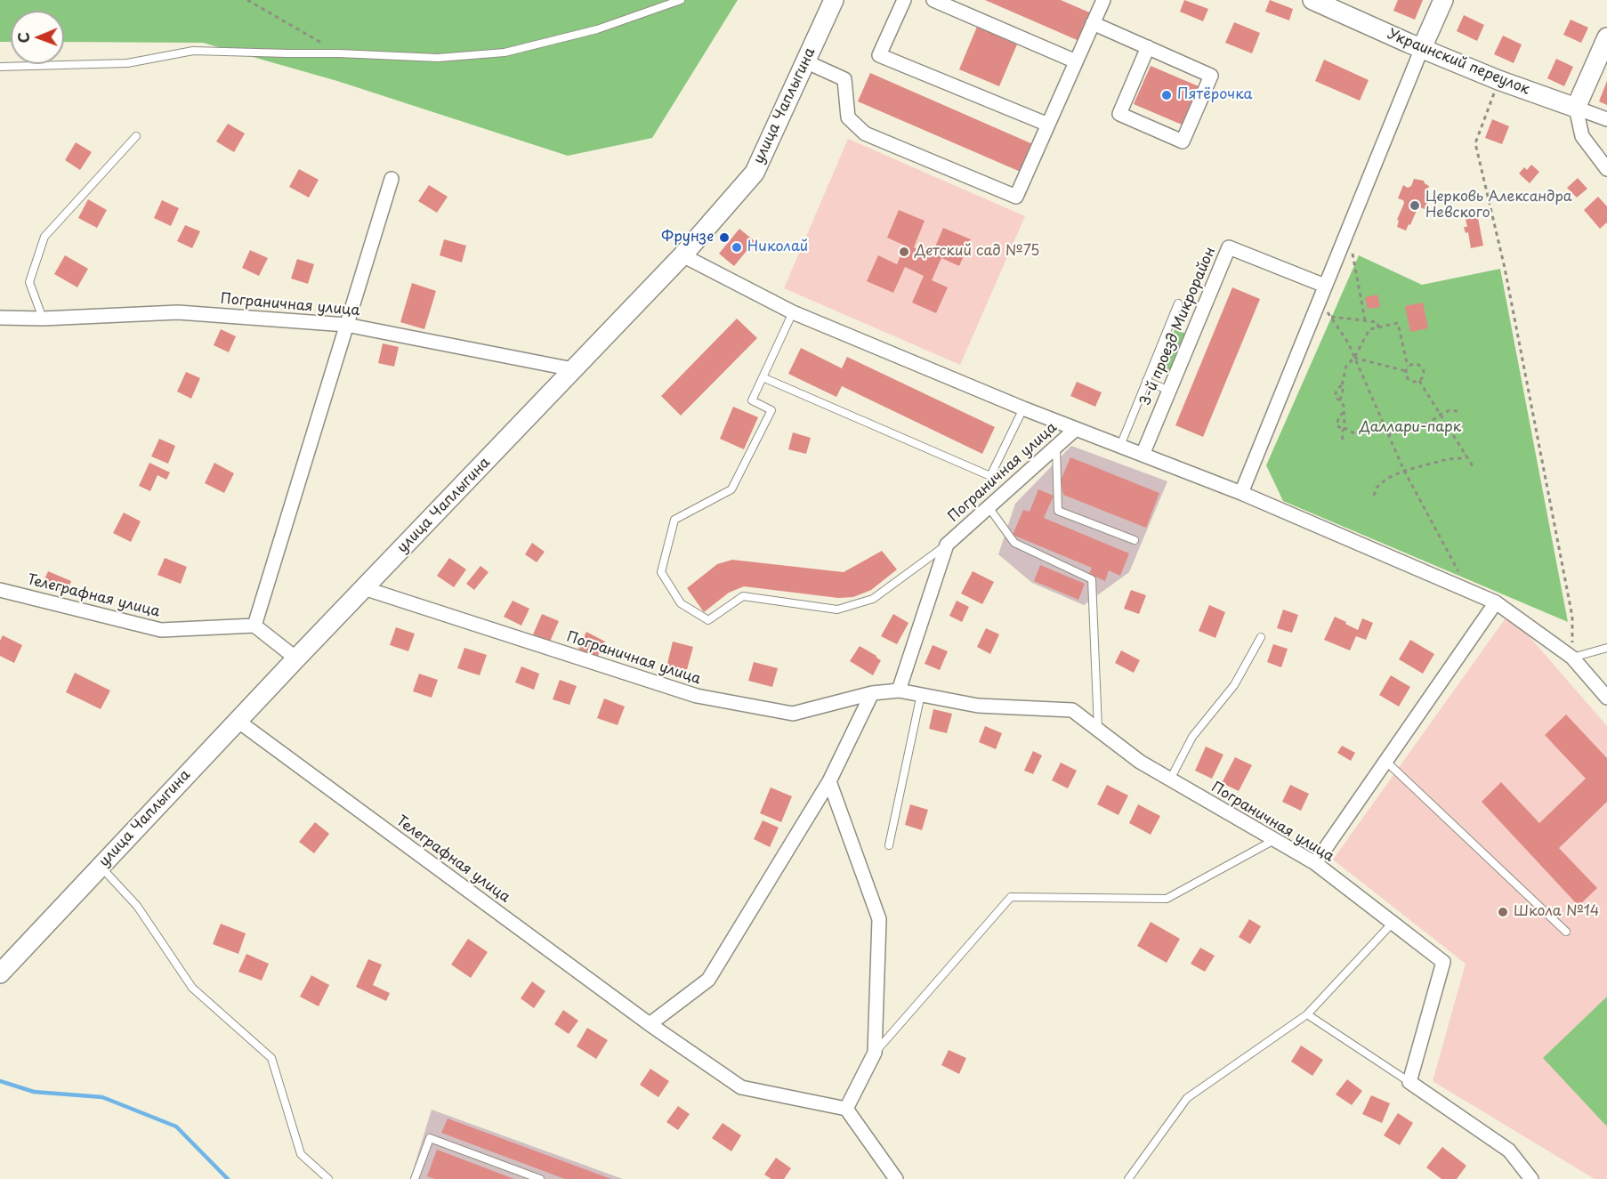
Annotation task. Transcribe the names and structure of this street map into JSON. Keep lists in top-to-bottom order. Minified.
{"streets":{"main road":["Украинский переулок","улица Чаплыгина"],"street":["Пограничная улица","3-й проезд Микрорайон","Телеграфная улица"]},"crossings":[["улица Чаплыгина","Пограничная улица"],["улица Чаплыгина","Телеграфная улица"]],"parks":["Даллари-парк"],"places":["Пятёрочка","Церковь Александра Невского","Фрунзе","Николай","Детский сад №75","Школа №14"],"north":"left"}
